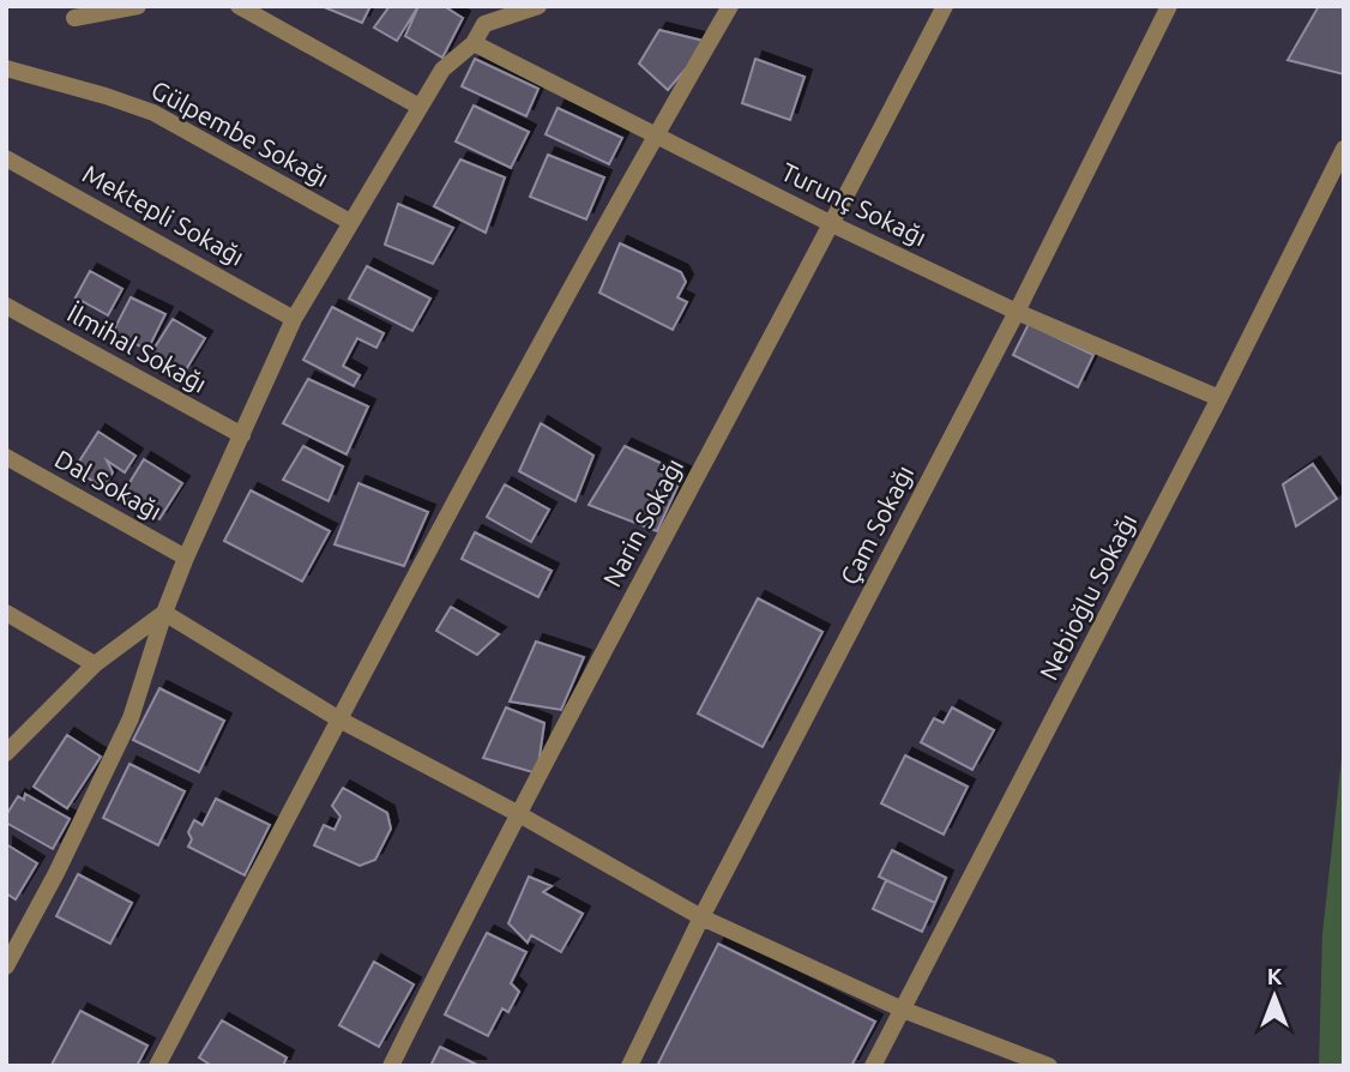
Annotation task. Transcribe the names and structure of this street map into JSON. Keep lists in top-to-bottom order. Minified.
{"streets":{"street":["Gülpembe Sokağı","Turunç Sokağı","Mektepli Sokağı","İlmihal Sokağı","Dal Sokağı","Narin Sokağı","Çam Sokağı","Nebioğlu Sokağı"]},"crossings":[["Turunç Sokağı","Narin Sokağı"],["Turunç Sokağı","Çam Sokağı"],["Turunç Sokağı","Nebioğlu Sokağı"]],"north":"top"}
